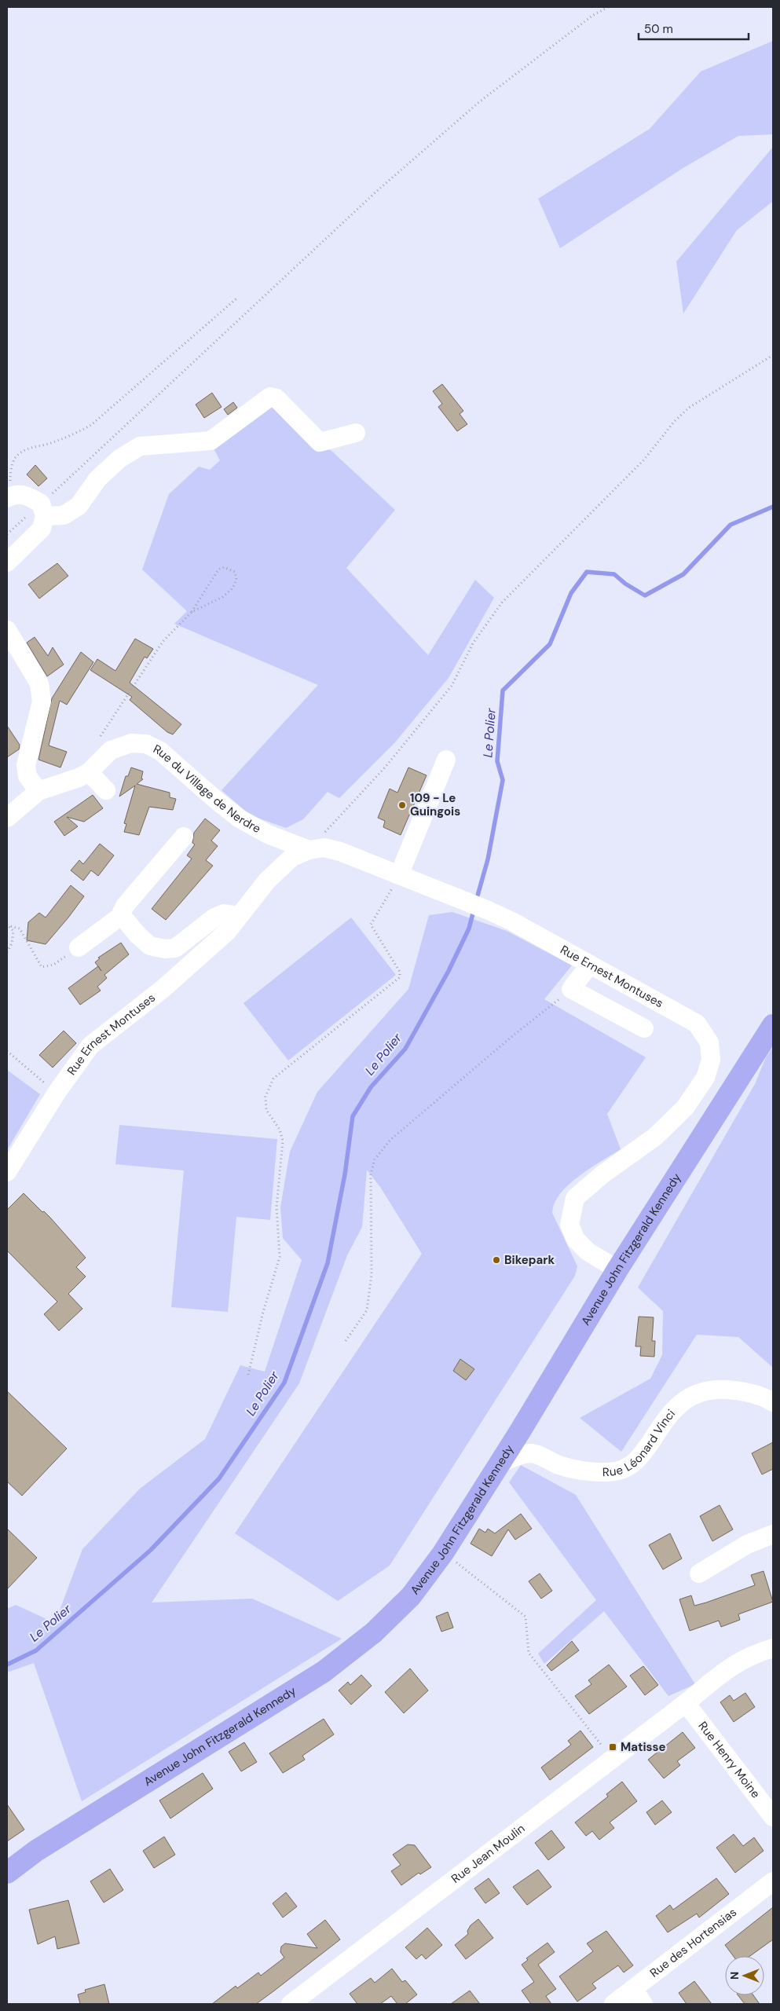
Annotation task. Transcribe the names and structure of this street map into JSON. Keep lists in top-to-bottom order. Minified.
{"streets":{"main road":["Avenue John Fitzgerald Kennedy"],"street":["Rue du Village de Nerdre","Rue Ernest Montuses","Rue Léonard Vinci","Rue Henry Moine","Rue Jean Moulin","Rue des Hortensias"]},"crossings":[["Rue du Village de Nerdre","Rue Ernest Montuses"],["Rue Ernest Montuses","Avenue John Fitzgerald Kennedy"],["Avenue John Fitzgerald Kennedy","Rue Léonard Vinci"],["Rue Henry Moine","Rue Jean Moulin"]],"water":["Le Polier"],"places":{"other":["109 - Le Guingois","Bikepark"],"transit":["Matisse"]},"scale_bar":"50 m","north":"left"}
